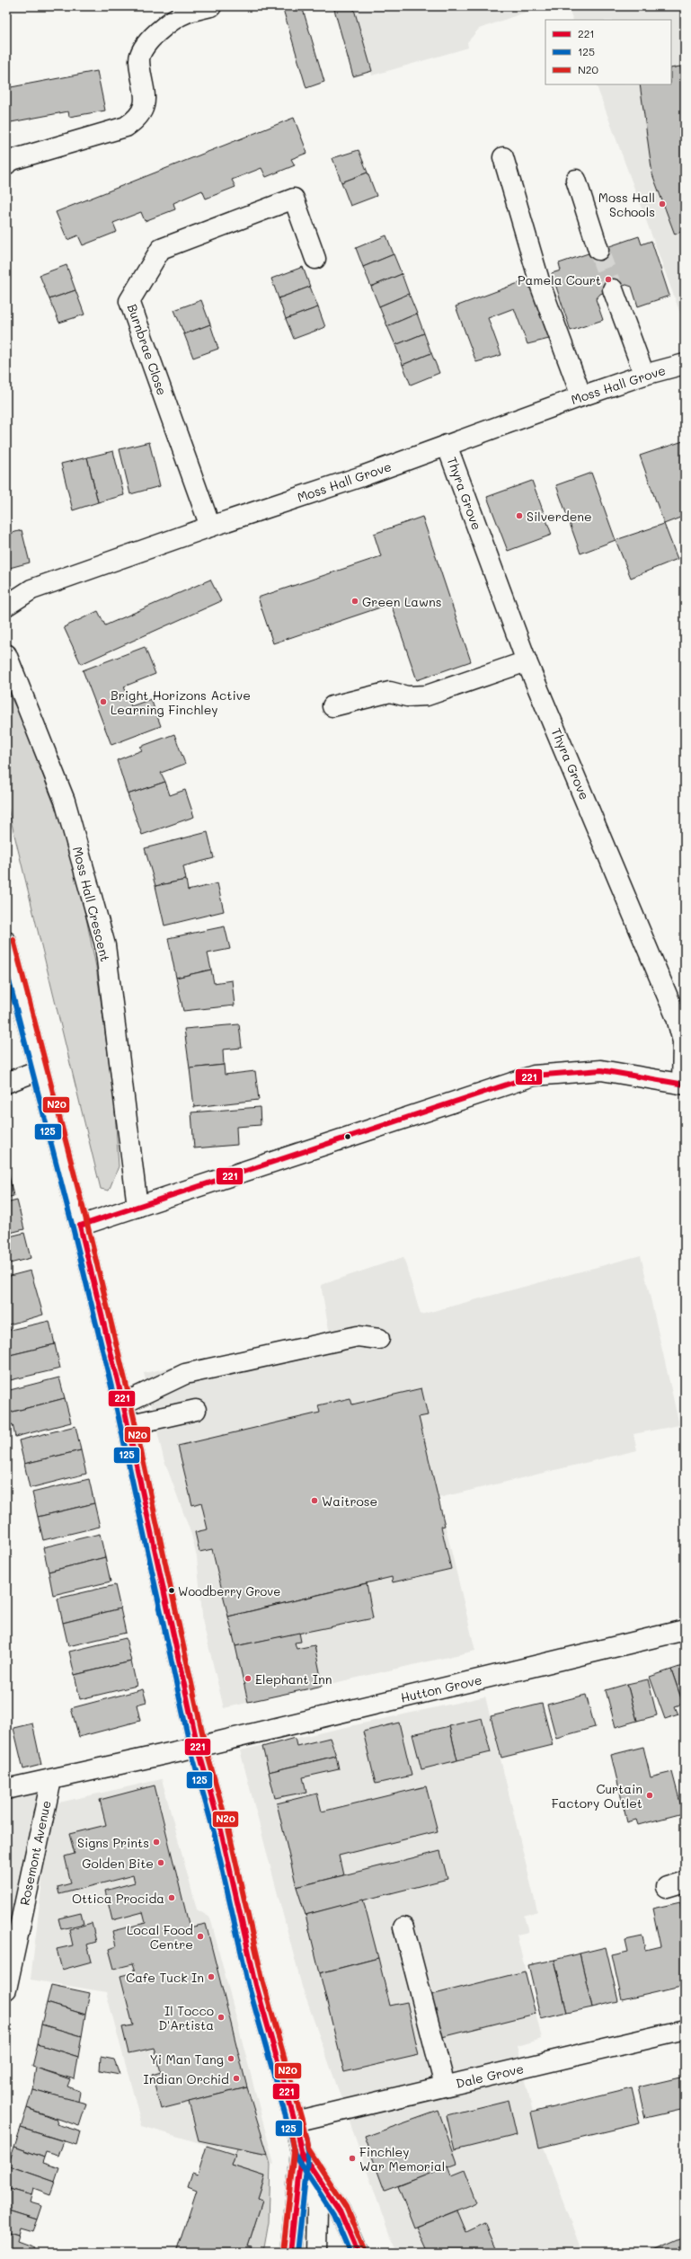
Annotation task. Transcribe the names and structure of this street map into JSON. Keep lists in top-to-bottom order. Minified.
{"streets":{"street":["Burnbrae Close","Moss Hall Grove","Thyra Grove","Moss Hall Crescent","Hutton Grove","Rosemont Avenue","Dale Grove"]},"crossings":[["Burnbrae Close","Moss Hall Grove"],["Moss Hall Grove","Thyra Grove"]],"places":["Moss Hall Schools","Pamela Court","Silverdene","Green Lawns","Bright Horizons Active Learning Finchley","Waitrose","Woodberry Grove","Elephant Inn","Curtain Factory Outlet","Signs Prints","Golden Bite","Ottica Procida","Local Food Centre","Cafe Tuck In","Il Tocco D'Artista","Yi Man Tang","Indian Orchid","Finchley War Memorial"],"lines":["transit line N20","transit line 125","transit line 221"],"legend":["221","125","N20"]}
